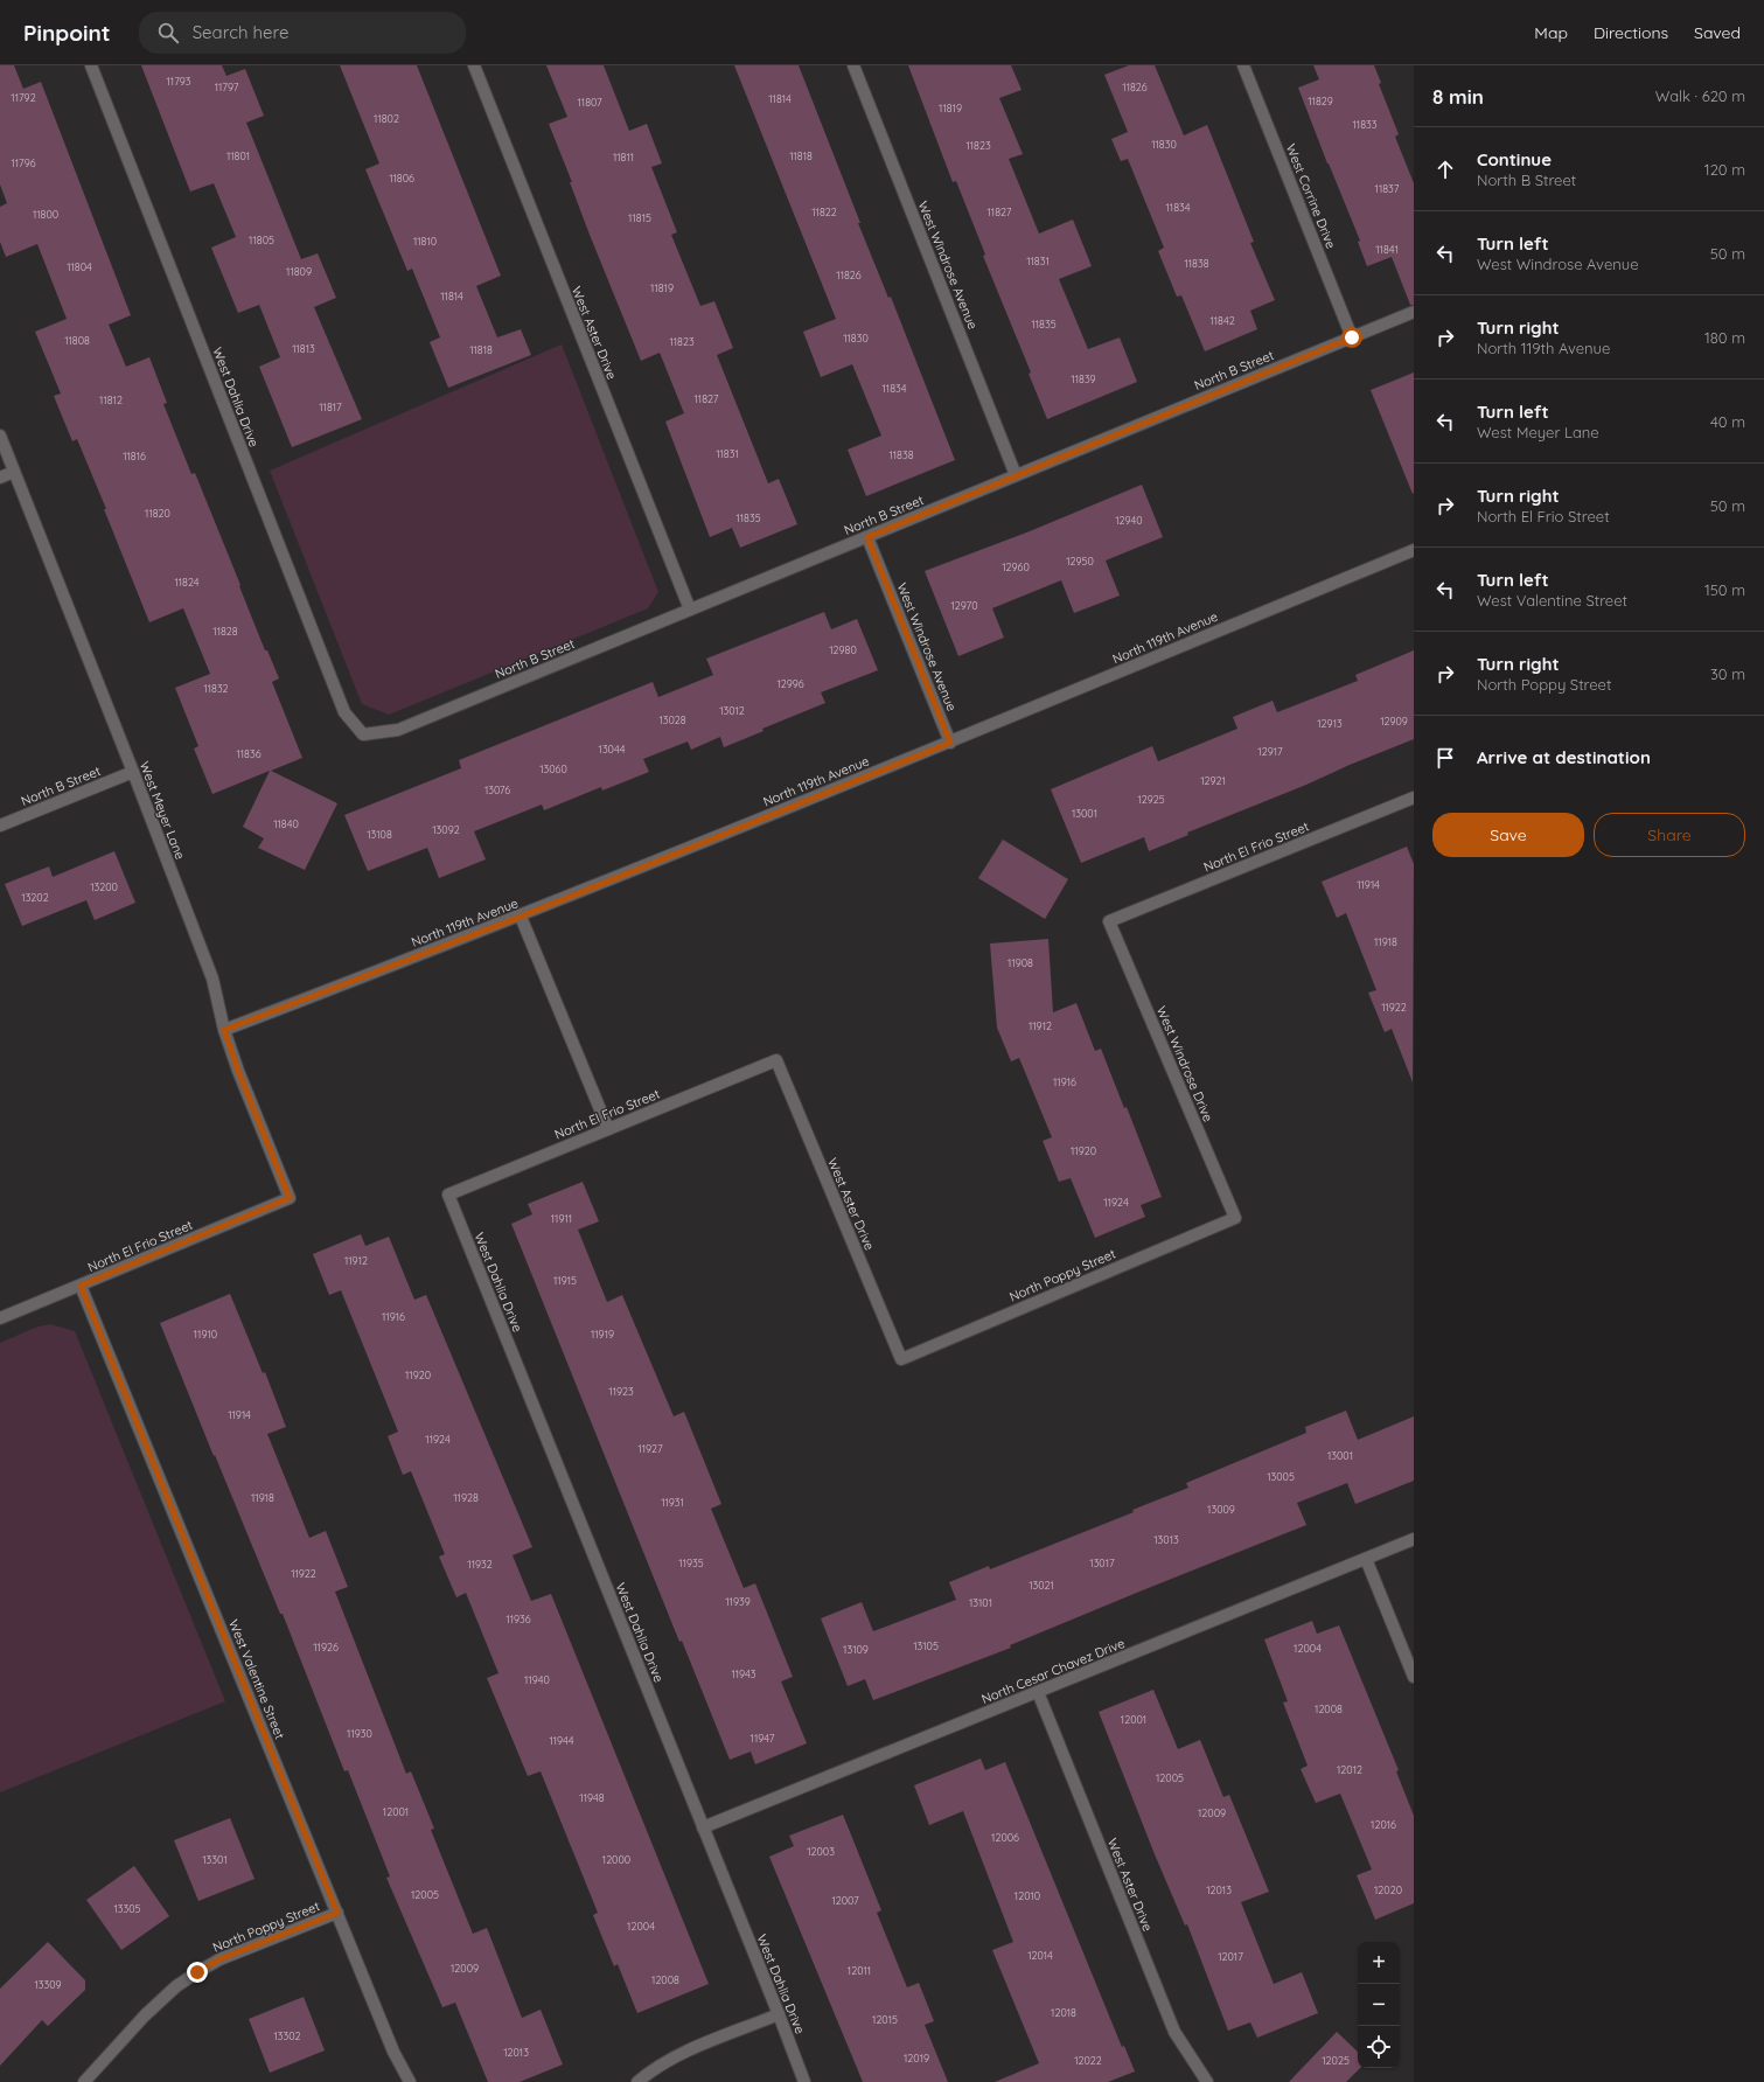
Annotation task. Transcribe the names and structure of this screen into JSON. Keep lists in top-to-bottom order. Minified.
{"streets":{"street":["West Corrine Drive","West Windrose Avenue","West Aster Drive","North B Street","West Dahlia Drive","North 119th Avenue","West Meyer Lane","North El Frio Street","West Windrose Drive","North Poppy Street","North Cesar Chavez Drive","West Valentine Street"]},"crossings":[["West Corrine Drive","North B Street"],["West Windrose Avenue","North B Street"],["West Windrose Avenue","North 119th Avenue"],["West Aster Drive","North B Street"],["West Aster Drive","North El Frio Street"],["West Aster Drive","North Poppy Street"],["West Aster Drive","North Cesar Chavez Drive"],["North B Street","West Dahlia Drive"],["North B Street","West Meyer Lane"],["West Dahlia Drive","North El Frio Street"],["West Dahlia Drive","North Cesar Chavez Drive"],["North 119th Avenue","West Meyer Lane"],["West Meyer Lane","North El Frio Street"],["North El Frio Street","West Windrose Drive"],["North El Frio Street","West Valentine Street"],["West Windrose Drive","North Poppy Street"],["North Poppy Street","West Valentine Street"]],"house_numbers":["11793","11797","11826","11792","11814","11829","11807","11819","11802","11833","11830","11823","11801","11818","11811","11796","11806","11837","11834","11822","11827","11800","11815","11805","11810","11841","11831","11838","11804","11809","11826","11819","11814","11842","11835","11830","11808","11823","11813","11818","11839","11834","11827","11812","11817","11831","11838","11816","11820","11835","12940","12950","12960","11824","12970","11828","12980","12996","11832","13012","13028","12909","12913","13044","12917","11836","13060","12921","13076","12925","13001","11840","13092","13108","11914","13200","13202","11918","11908","11922","11912","11916","11920","11924","11911","11912","11915","11916","11910","11919","11920","11923","11914","11924","11927","13001","13005","11918","11928","11931","13009","13013","11935","13017","11932","11922","13021","11939","13101","11936","13105","11926","12004","13109","11943","11940","12008","12001","11930","11947","11944","12012","12005","11948","12001","12009","12016","12006","12003","13301","12000","12013","12020","12005","12010","12007","13305","12004","12014","12017","12009","12011","12008","13309","12018","12015","13302","12013","12019","12022","12025"],"page":{"header":"Pinpoint","search":"Search here","nav":["Map","Directions","Saved"],"heading":["8 min","Walk · 620 m"],"list":[["Continue","North B Street","120 m"],["Turn left","West Windrose Avenue","50 m"],["Turn right","North 119th Avenue","180 m"],["Turn left","West Meyer Lane","40 m"],["Turn right","North El Frio Street","50 m"],["Turn left","West Valentine Street","150 m"],["Turn right","North Poppy Street","30 m"],"Arrive at destination"],"buttons":["Save","Share"],"map_buttons":["+","−"]}}
